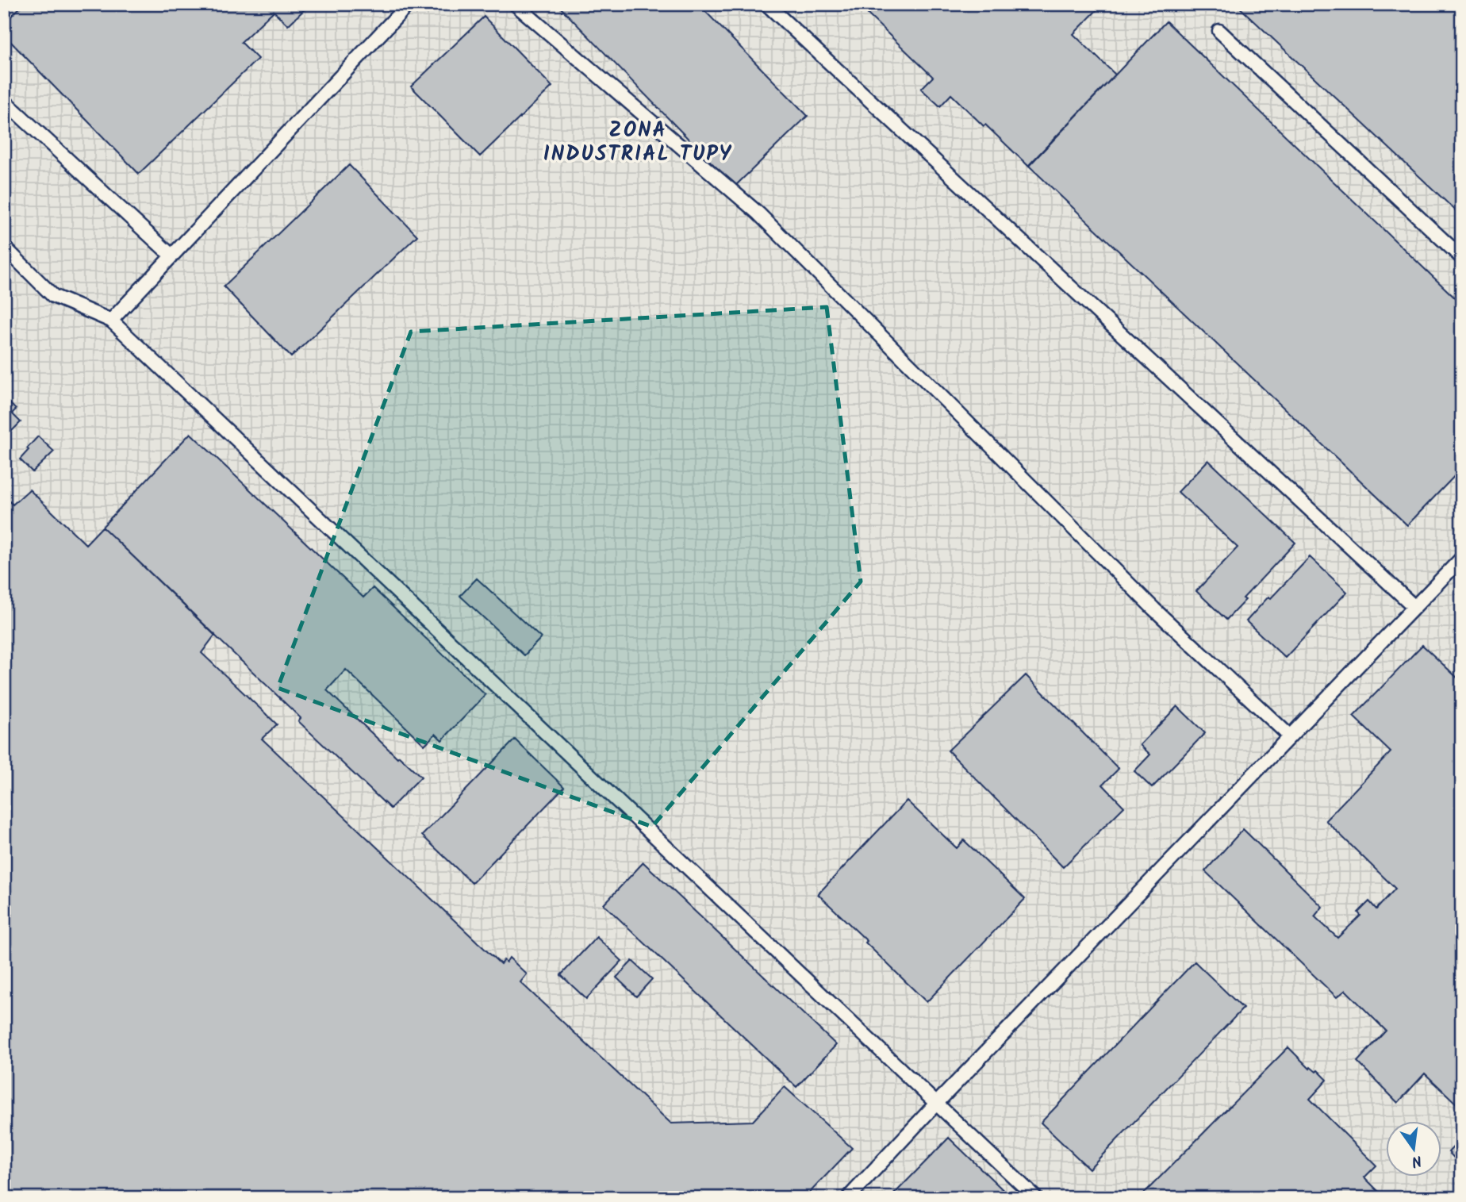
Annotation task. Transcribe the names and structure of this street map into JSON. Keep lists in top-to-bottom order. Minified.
{"districts":["ZONA INDUSTRIAL TUPY"],"north":"bottom"}
